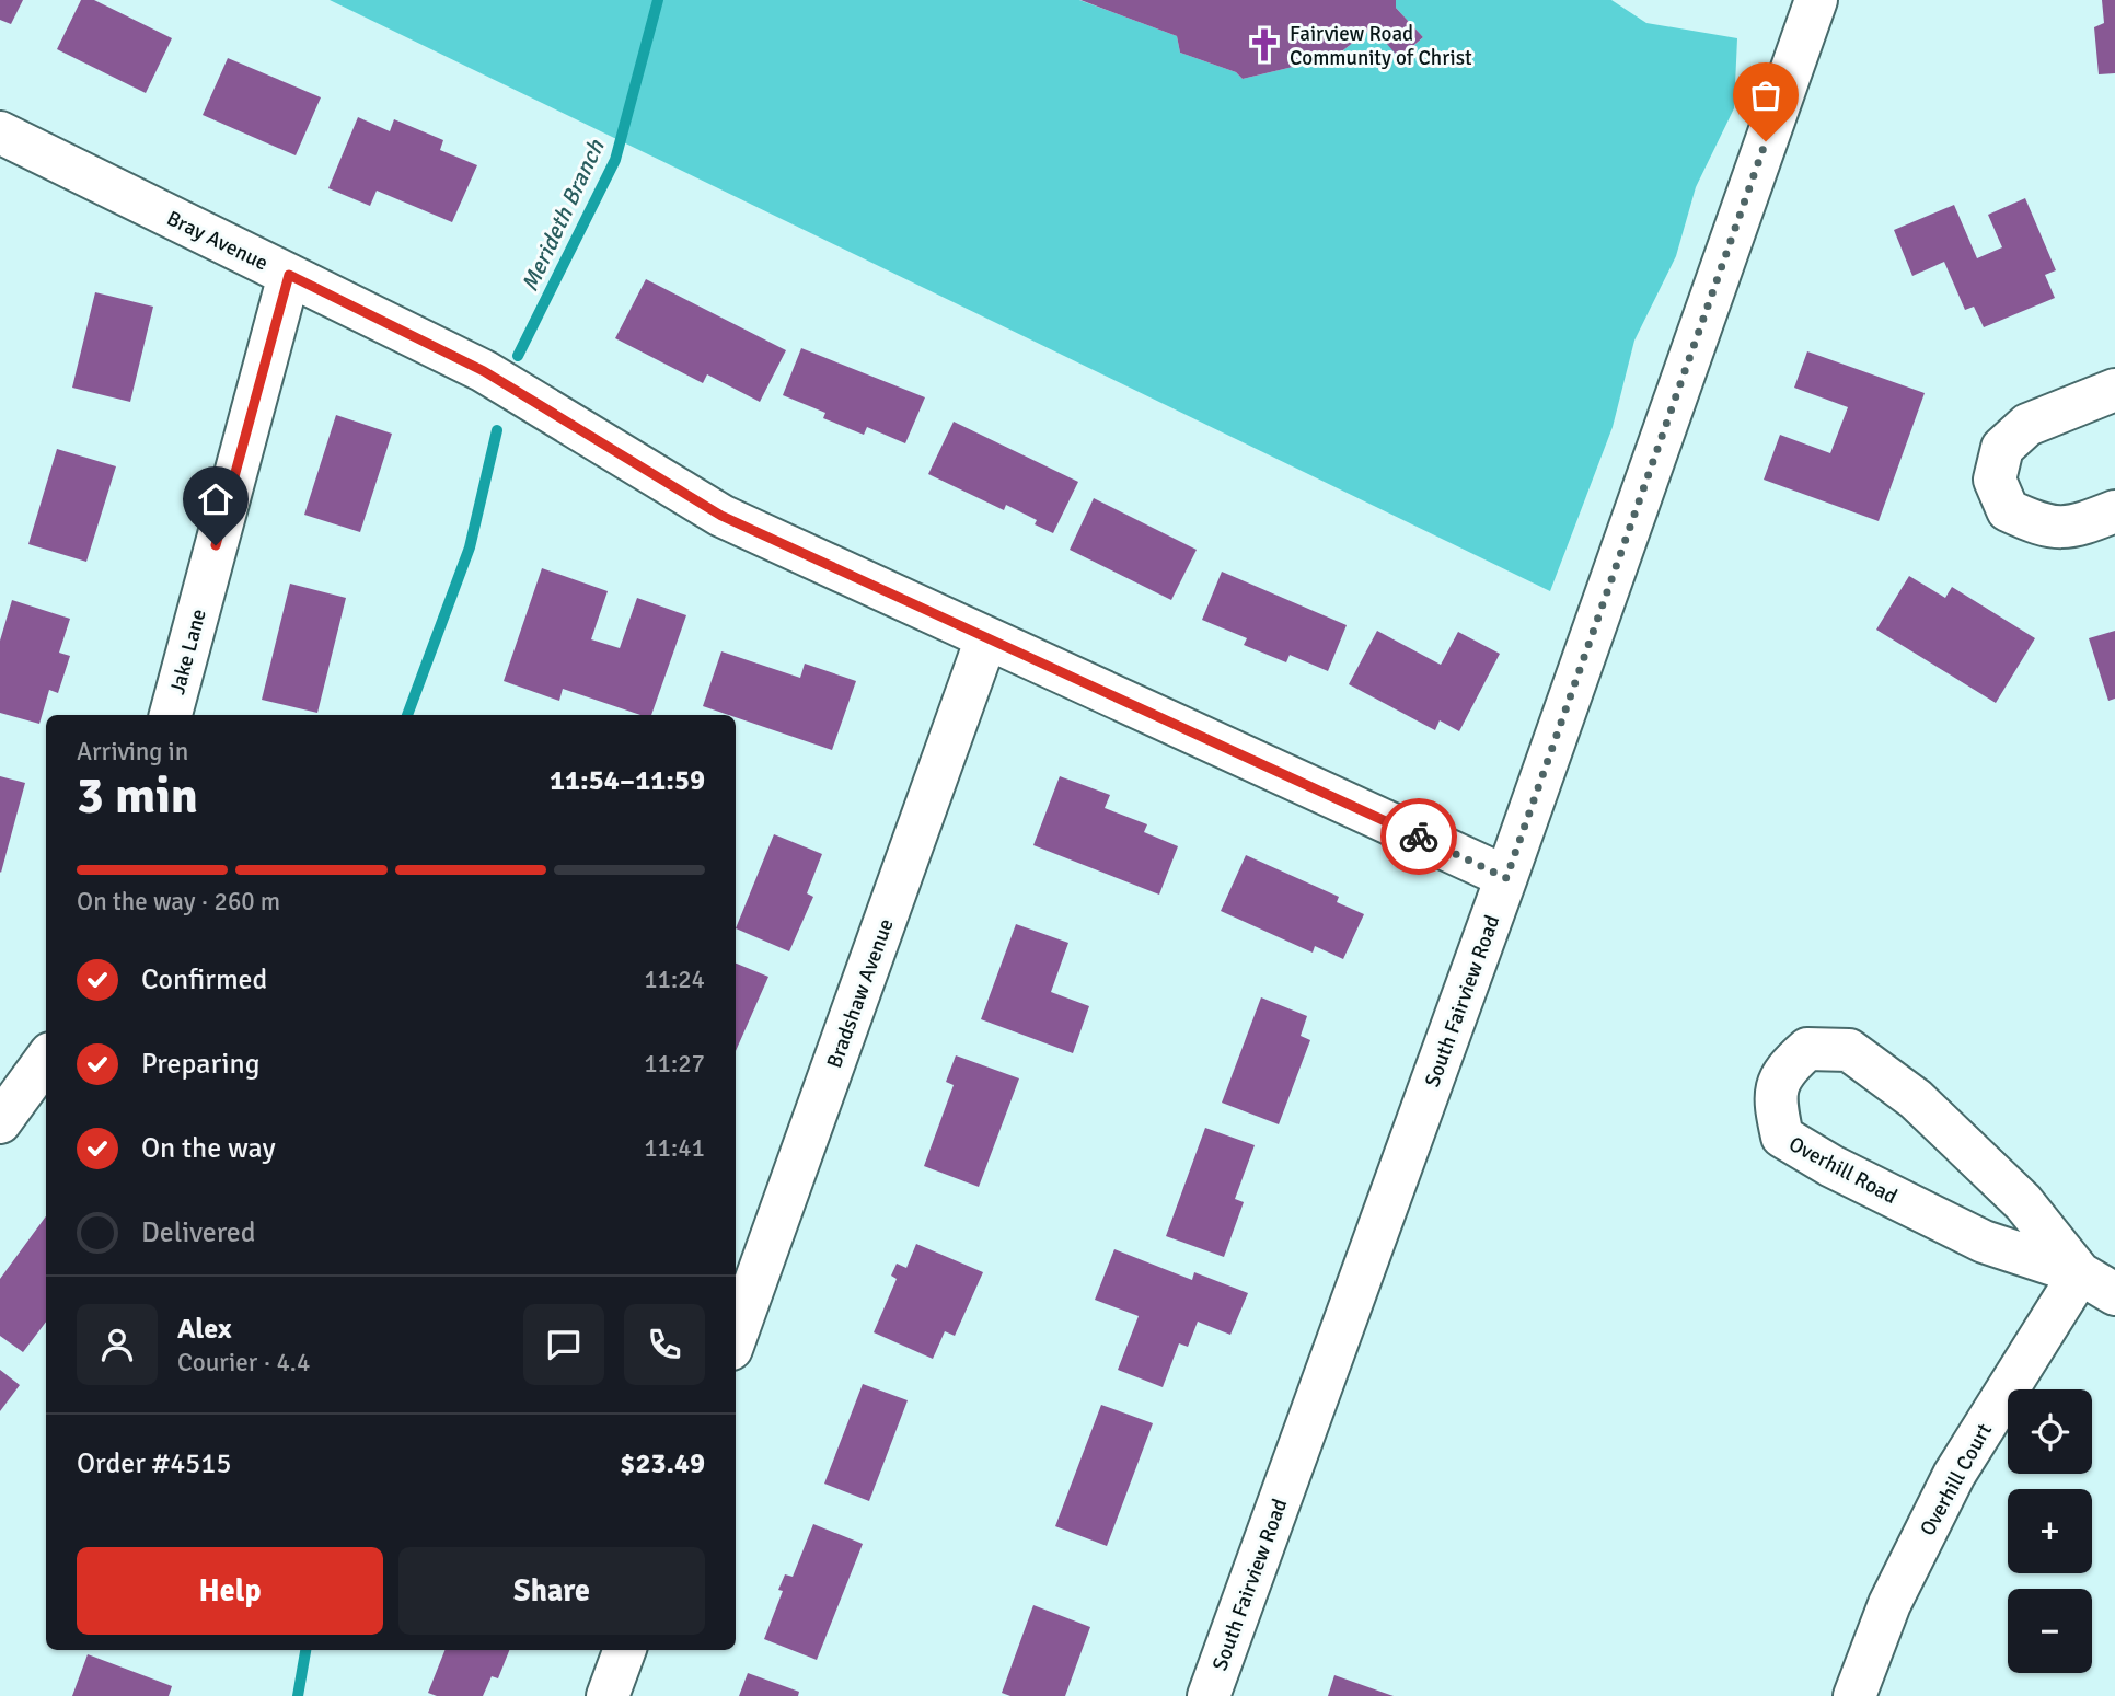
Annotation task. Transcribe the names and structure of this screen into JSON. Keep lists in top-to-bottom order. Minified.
{"streets":{"street":["Bray Avenue","Jake Lane","Bradshaw Avenue","South Fairview Road","Overhill Road","Overhill Court"]},"crossings":[["Bray Avenue","Jake Lane"],["Bray Avenue","Bradshaw Avenue"],["Bray Avenue","South Fairview Road"],["Overhill Road","Overhill Court"]],"water":["Merideth Branch"],"places":{"church":["Fairview Road Community of Christ"]},"page":{"heading":["3 min","Arriving in","11:54–11:59"],"panel":["Alex","Courier · 4.4","Order #4515","$23.49"],"bar":"On the way · 260 m","list":[["Confirmed","11:24"],["Preparing","11:27"],["On the way","11:41"],"Delivered"],"map_buttons":["+","−"],"buttons":["Help","Share"]}}
